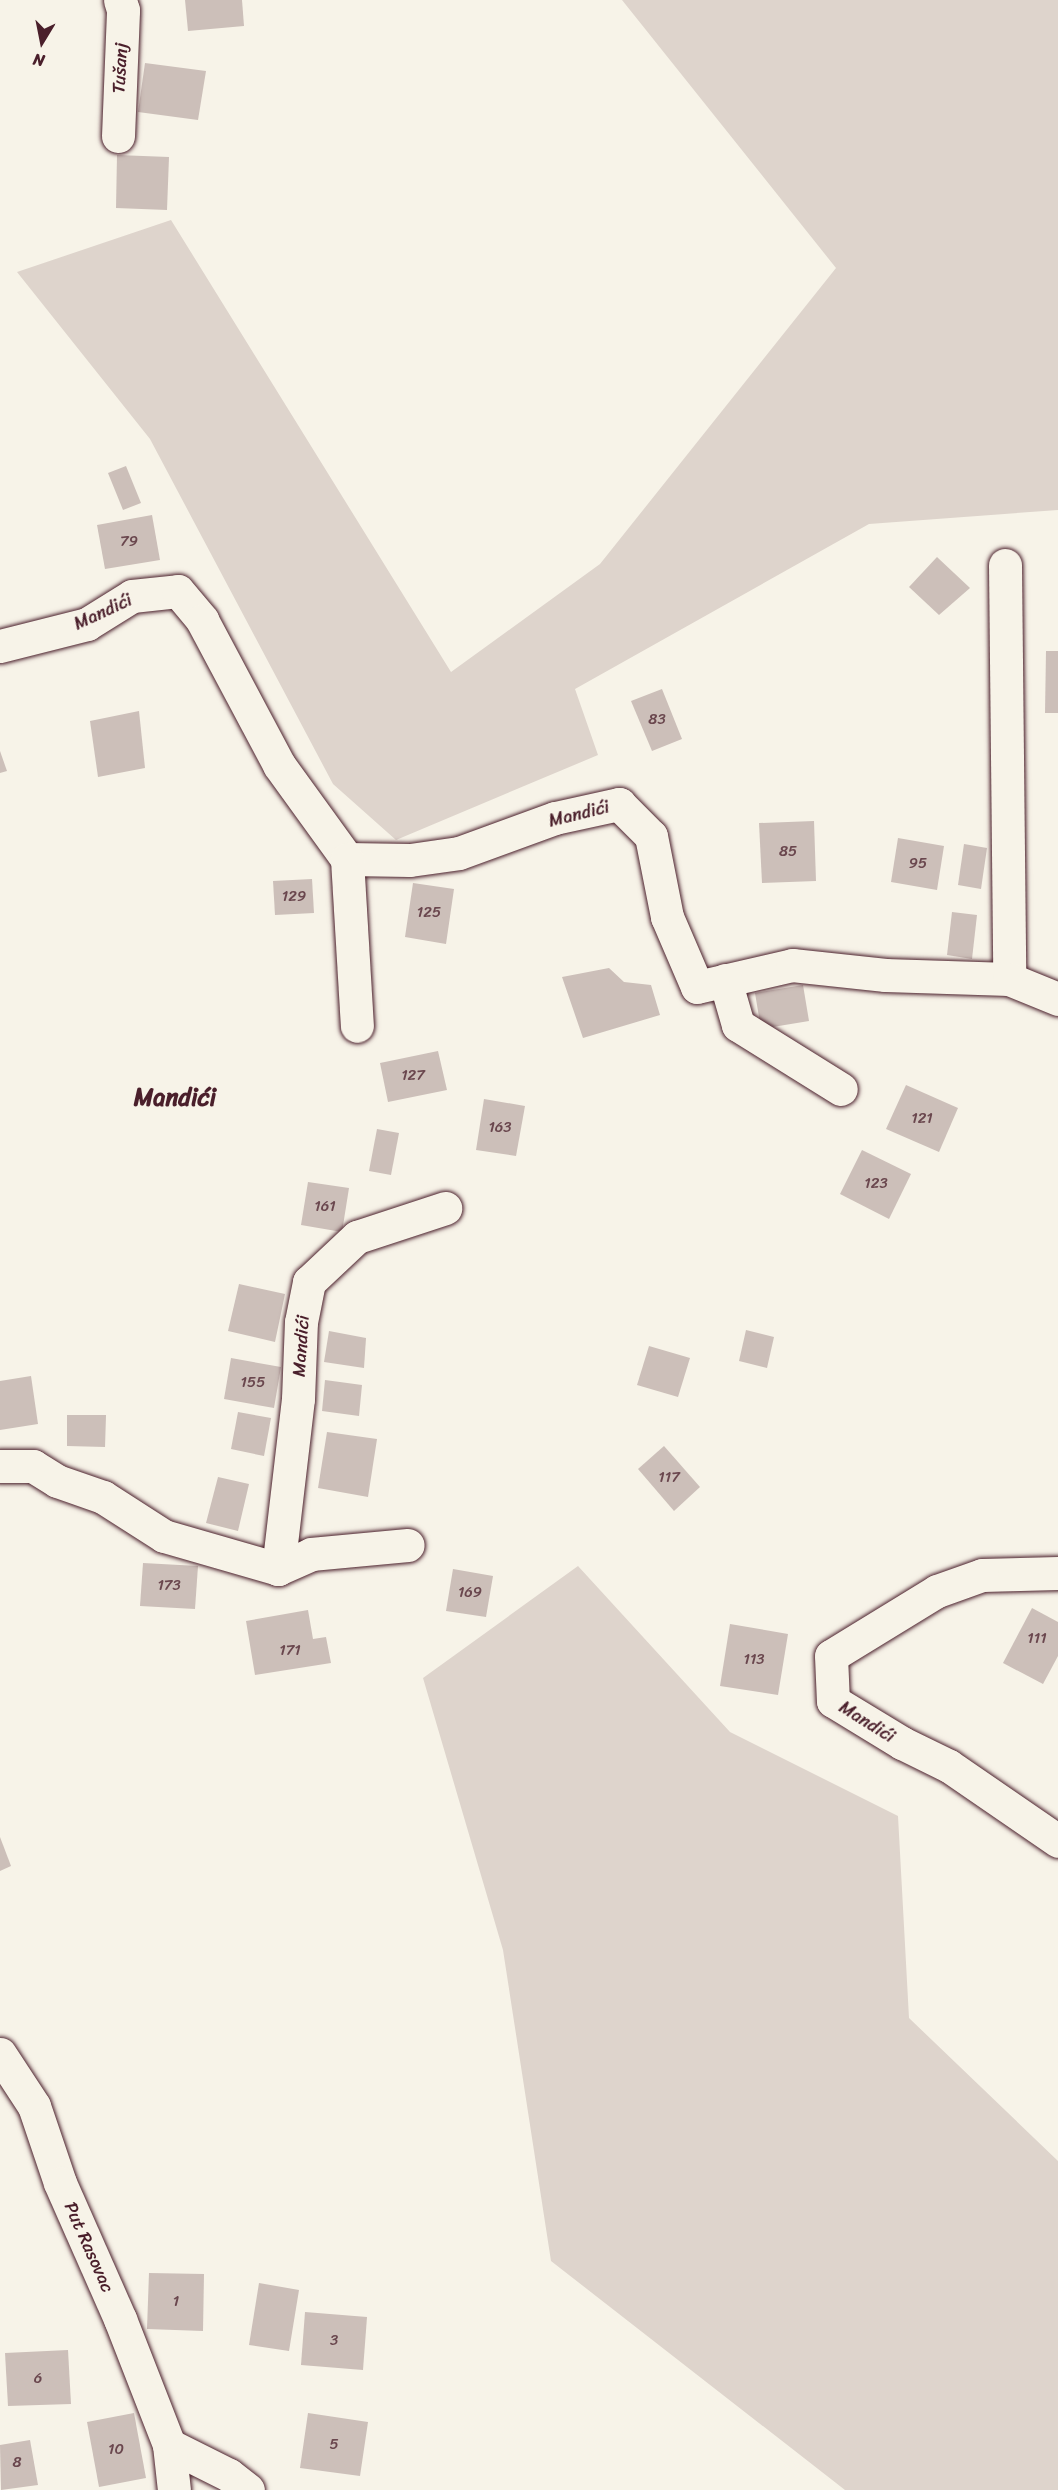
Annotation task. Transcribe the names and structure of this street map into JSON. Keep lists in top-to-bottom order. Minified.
{"streets":{"street":["Tušanj","Mandići","Put Rasovac"]},"districts":["Mandići"],"house_numbers":["79","83","85","95","129","125","127","121","163","123","161","155","117","173","169","111","171","113","1","3","6","5","10","8"],"north":"bottom"}
